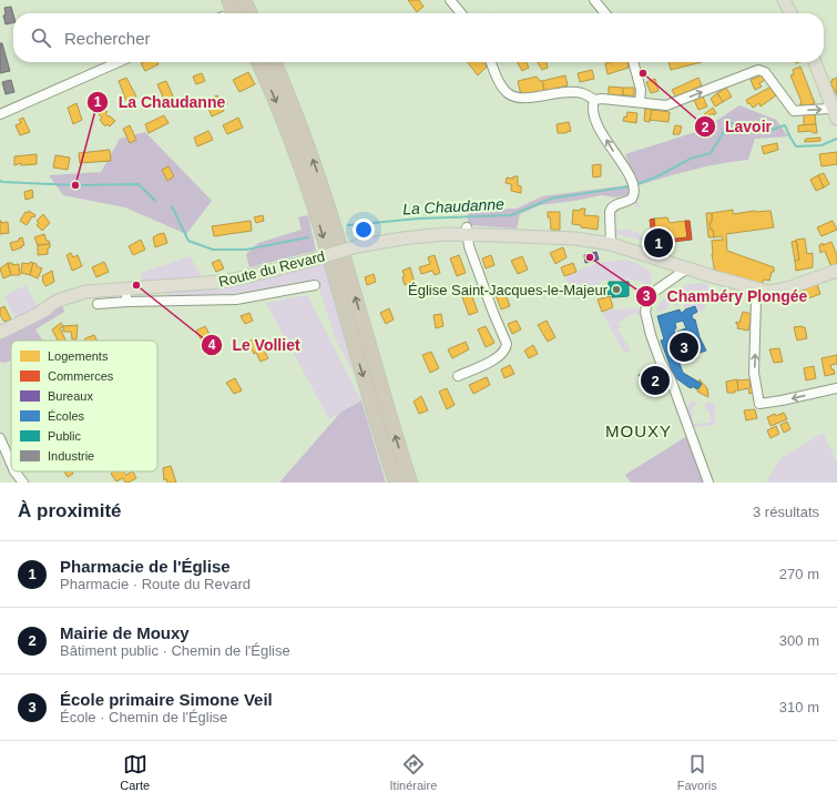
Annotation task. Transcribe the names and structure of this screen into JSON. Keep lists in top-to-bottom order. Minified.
{"streets":{"main road":["Route du Revard"]},"districts":["MOUXY"],"water":["La Chaudanne"],"places":["Lavoir","La Chaudanne","Chambéry Plongée","Le Volliet","Église Saint-Jacques-le-Majeur"],"legend":["Logements","Commerces","Bureaux","Écoles","Public","Industrie"],"page":{"search":"Rechercher","pins":["1","3","2"],"heading":["À proximité","3 résultats"],"list":[{"mark":"1","name":"Pharmacie de l'Église","note":"Pharmacie · Route du Revard","value":"270 m"},{"mark":"2","name":"Mairie de Mouxy","note":"Bâtiment public · Chemin de l'Église","value":"300 m"},{"mark":"3","name":"École primaire Simone Veil","note":"École · Chemin de l'Église","value":"310 m"}],"nav":["Carte","Itinéraire","Favoris"]}}
